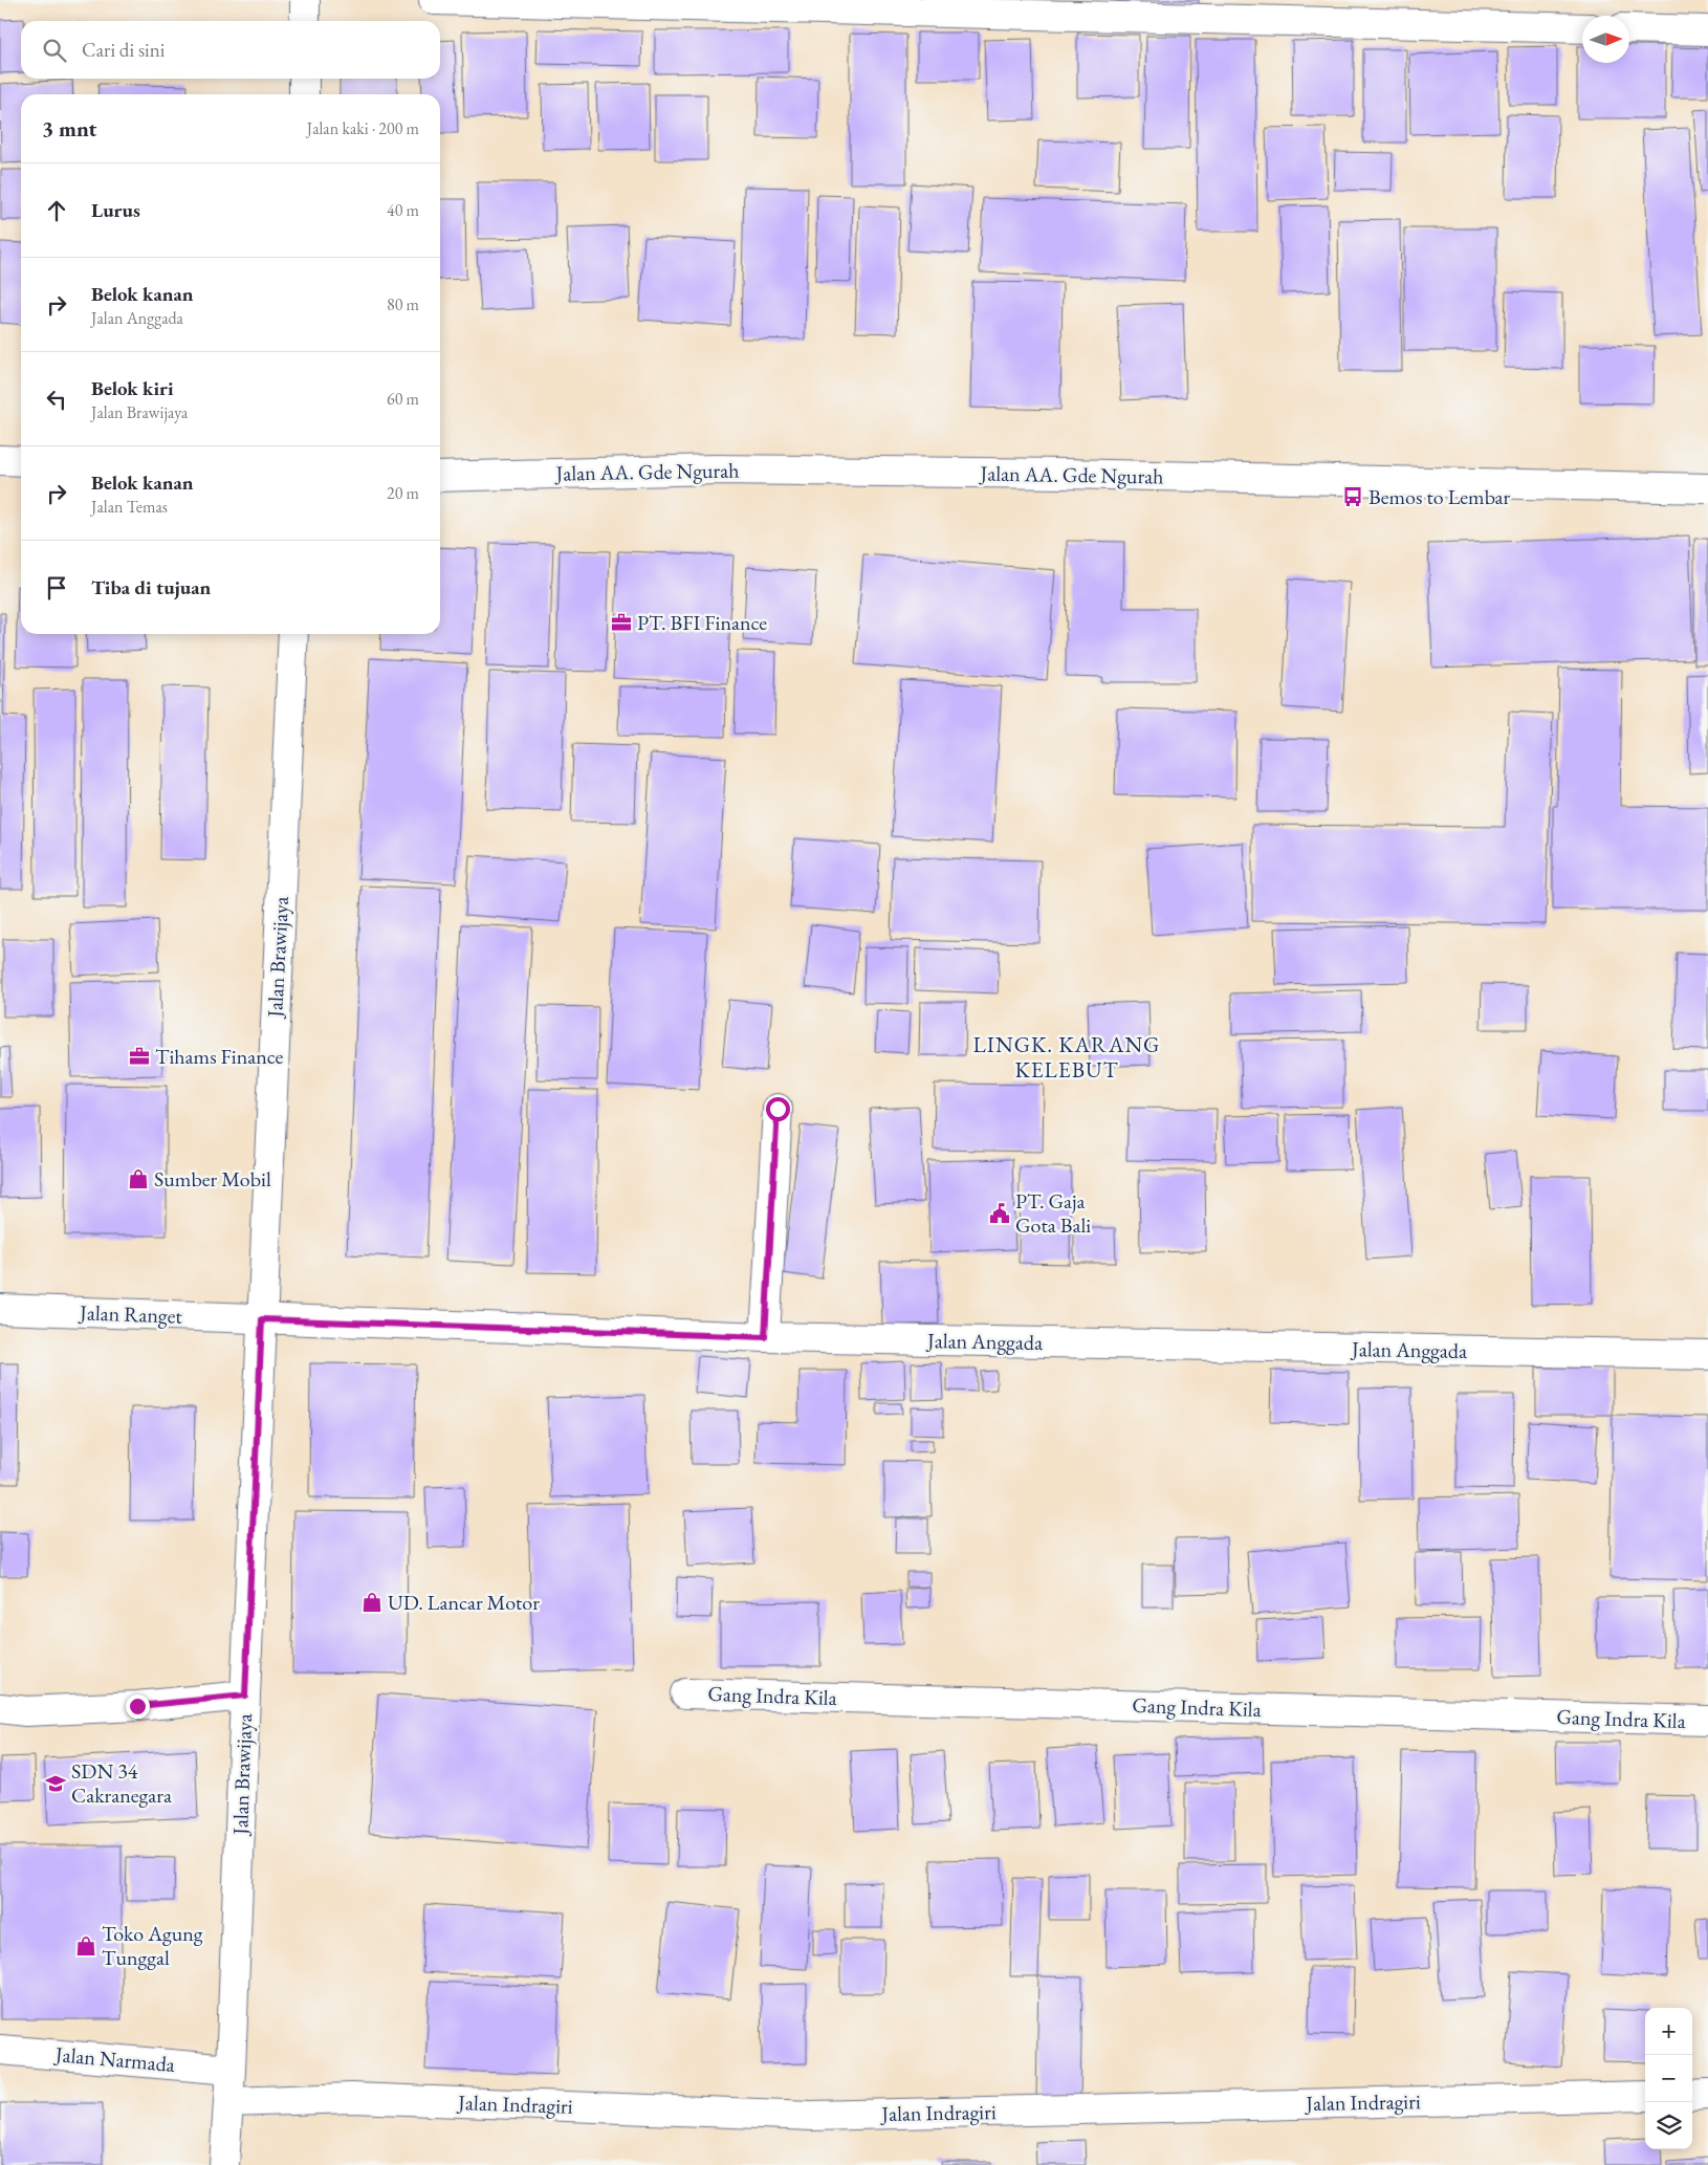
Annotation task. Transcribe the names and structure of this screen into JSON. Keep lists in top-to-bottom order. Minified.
{"streets":{"street":["Jalan AA. Gde Ngurah","Jalan Brawijaya","Jalan Ranget","Jalan Anggada","Gang Indra Kila","Jalan Narmada","Jalan Indragiri"]},"crossings":[["Jalan Brawijaya","Jalan Ranget"],["Jalan Brawijaya","Jalan Anggada"],["Jalan Brawijaya","Jalan Narmada"],["Jalan Brawijaya","Jalan Indragiri"],["Jalan Ranget","Jalan Anggada"]],"districts":["LINGK. KARANG KELEBUT"],"places":{"bus stop":["Bemos to Lembar"],"office":["PT. BFI Finance","Tihams Finance"],"shop":["Sumber Mobil","UD. Lancar Motor","Toko Agung Tunggal"],"public building":["PT. Gaja Gota Bali"],"school or university":["SDN 34 Cakranegara"]},"north":"right","page":{"search":"Cari di sini","heading":["3 mnt","Jalan kaki · 200 m"],"list":[["Lurus","40 m"],["Belok kanan","Jalan Anggada","80 m"],["Belok kiri","Jalan Brawijaya","60 m"],["Belok kanan","Jalan Temas","20 m"],"Tiba di tujuan"],"map_buttons":["+","−"]}}
